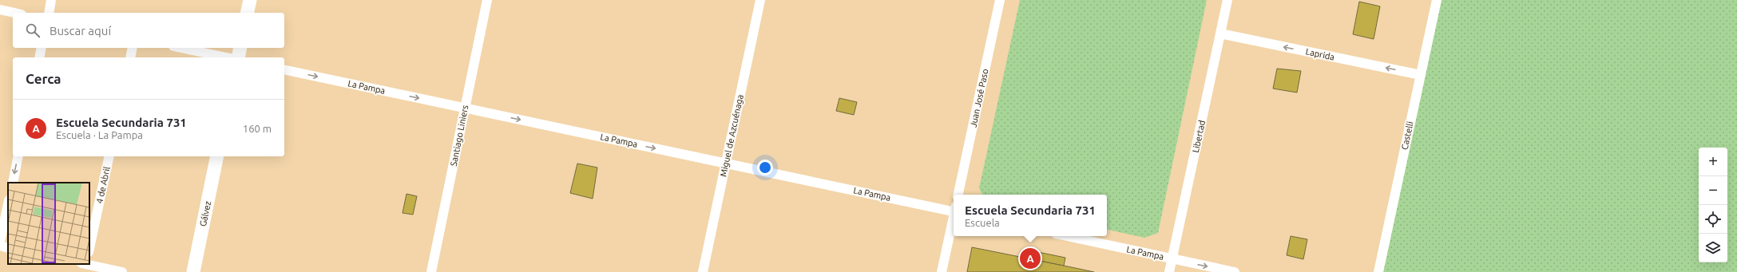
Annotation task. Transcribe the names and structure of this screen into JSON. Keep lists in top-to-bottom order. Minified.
{"streets":{"main road":["Gálvez"],"street":["Laprida","La Pampa","Juan José Paso","Santiago Liniers","Miguel de Azcuénaga","Castelli","Libertad","4 de Abril"]},"crossings":[["Laprida","Castelli"],["Laprida","Libertad"],["La Pampa","Santiago Liniers"],["La Pampa","Miguel de Azcuénaga"],["La Pampa","Libertad"]],"one_way":["Laprida","La Pampa"],"page":{"search":"Buscar aquí","heading":"Cerca","list":[{"mark":"A","name":"Escuela Secundaria 731","note":"Escuela · La Pampa","value":"160 m"}],"map_buttons":["+","−"],"popup":["Escuela Secundaria 731","Escuela"],"pins":"A"}}
